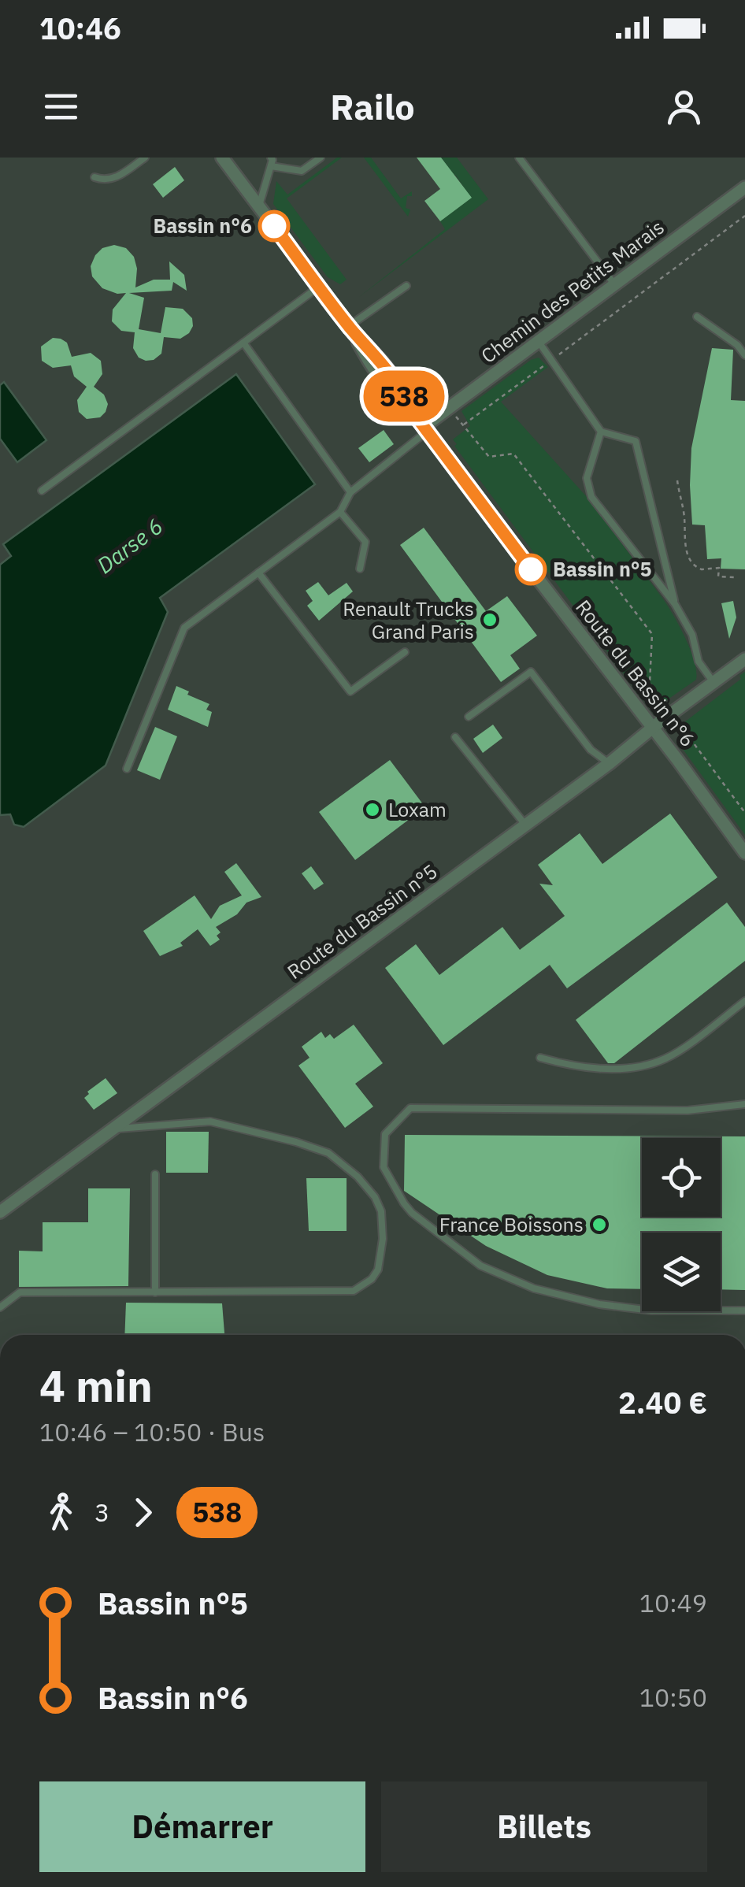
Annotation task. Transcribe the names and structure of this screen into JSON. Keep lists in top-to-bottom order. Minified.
{"streets":{"street":["Chemin des Petits Marais","Route du Bassin n°6","Route du Bassin n°5"]},"crossings":[["Chemin des Petits Marais","Route du Bassin n°6"],["Route du Bassin n°6","Route du Bassin n°5"]],"water":["Darse 6"],"places":["Bassin n°6","Bassin n°5","Renault Trucks Grand Paris","Loxam","France Boissons"],"lines":["bus line 538"],"page":{"status":"10:46","header":"Railo","on_map":"538","heading":["4 min","10:46 – 10:50 · Bus","2.40 €"],"legs":["3","538"],"list":[{"name":"Bassin n°5","value":"10:49"},{"name":"Bassin n°6","value":"10:50"}],"buttons":["Démarrer","Billets"]}}
